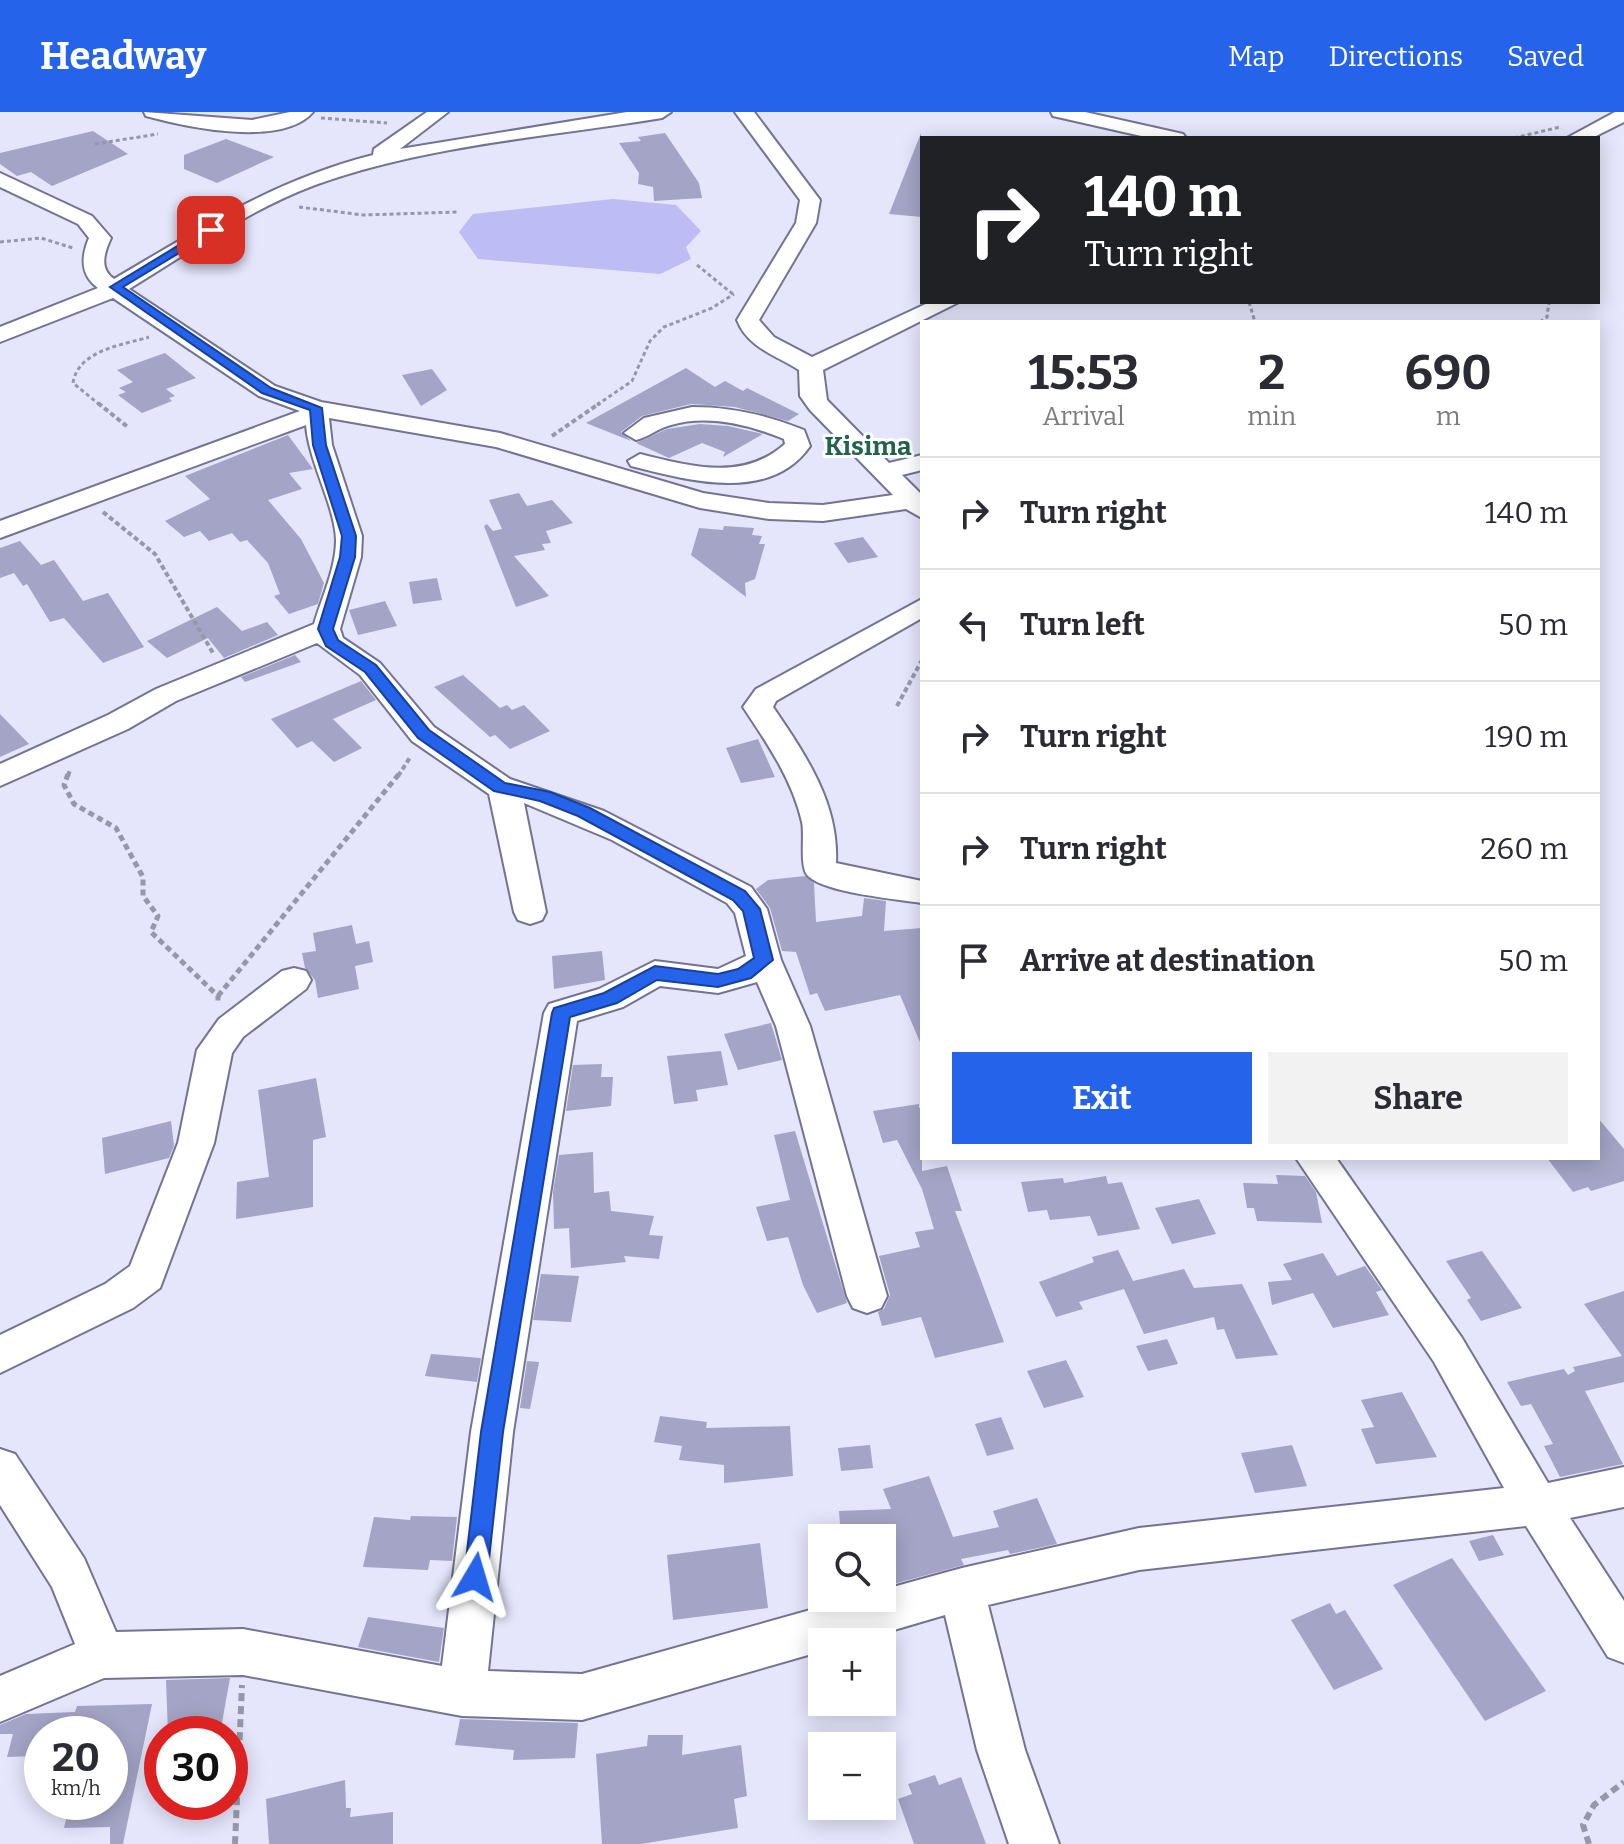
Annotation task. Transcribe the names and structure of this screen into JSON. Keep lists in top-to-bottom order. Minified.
{"districts":["Kisima"],"page":{"header":"Headway","nav":["Map","Directions","Saved"],"turn":["140 m","Turn right"],"eta":["15:53","Arrival","2","min","690","m"],"list":[{"name":"Turn right","value":"140 m"},{"name":"Turn left","value":"50 m"},{"name":"Turn right","value":"190 m"},{"name":"Turn right","value":"260 m"},{"name":"Arrive at destination","value":"50 m"}],"buttons":["Exit","Share"],"map_buttons":["+","−"],"speed":"20 km/h","limit":"30"}}
